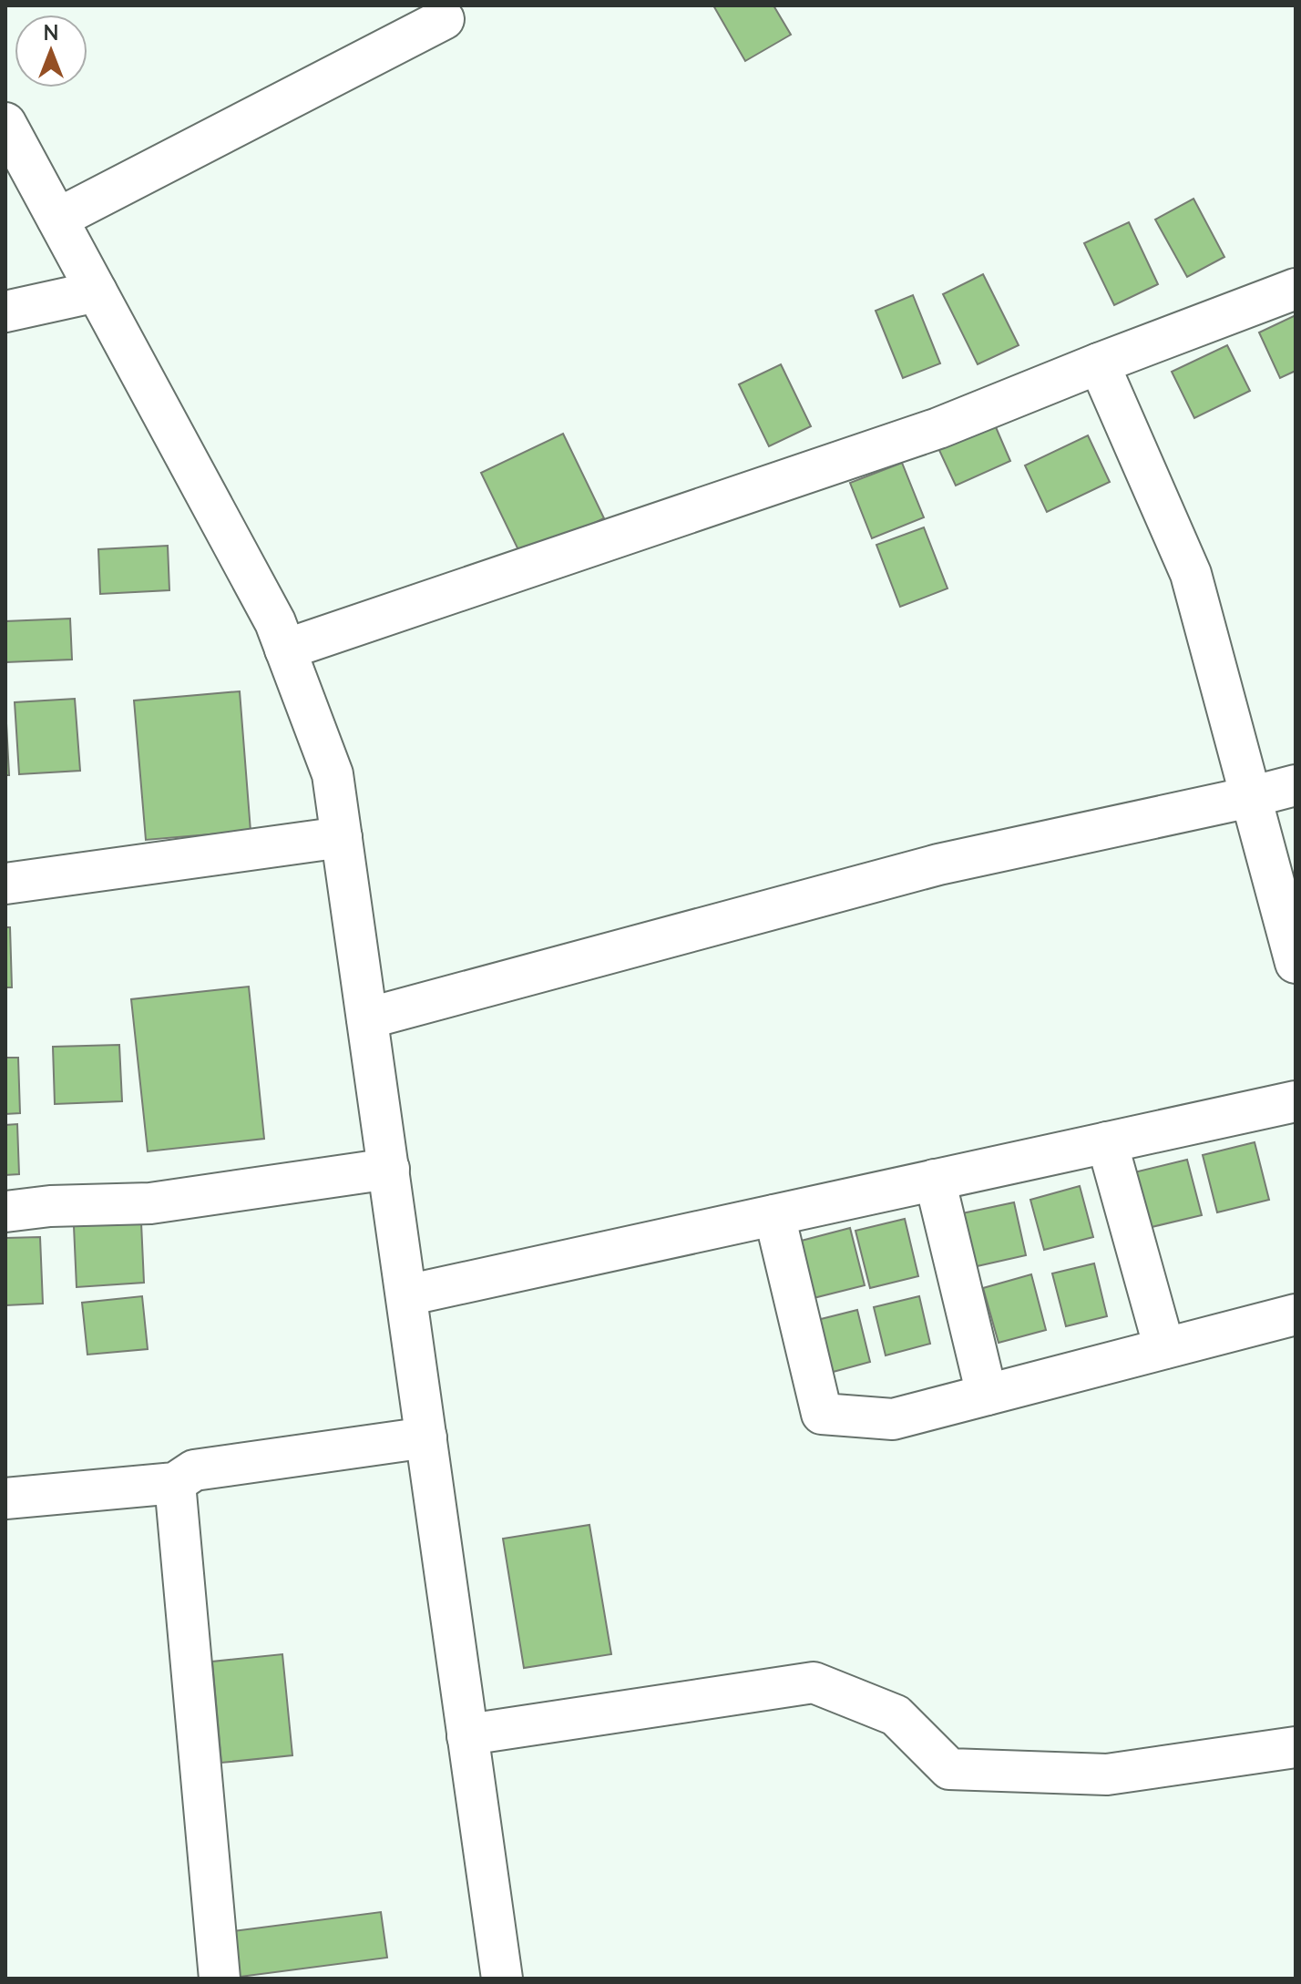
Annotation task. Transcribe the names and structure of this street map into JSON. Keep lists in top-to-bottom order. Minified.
{"north":"top"}
